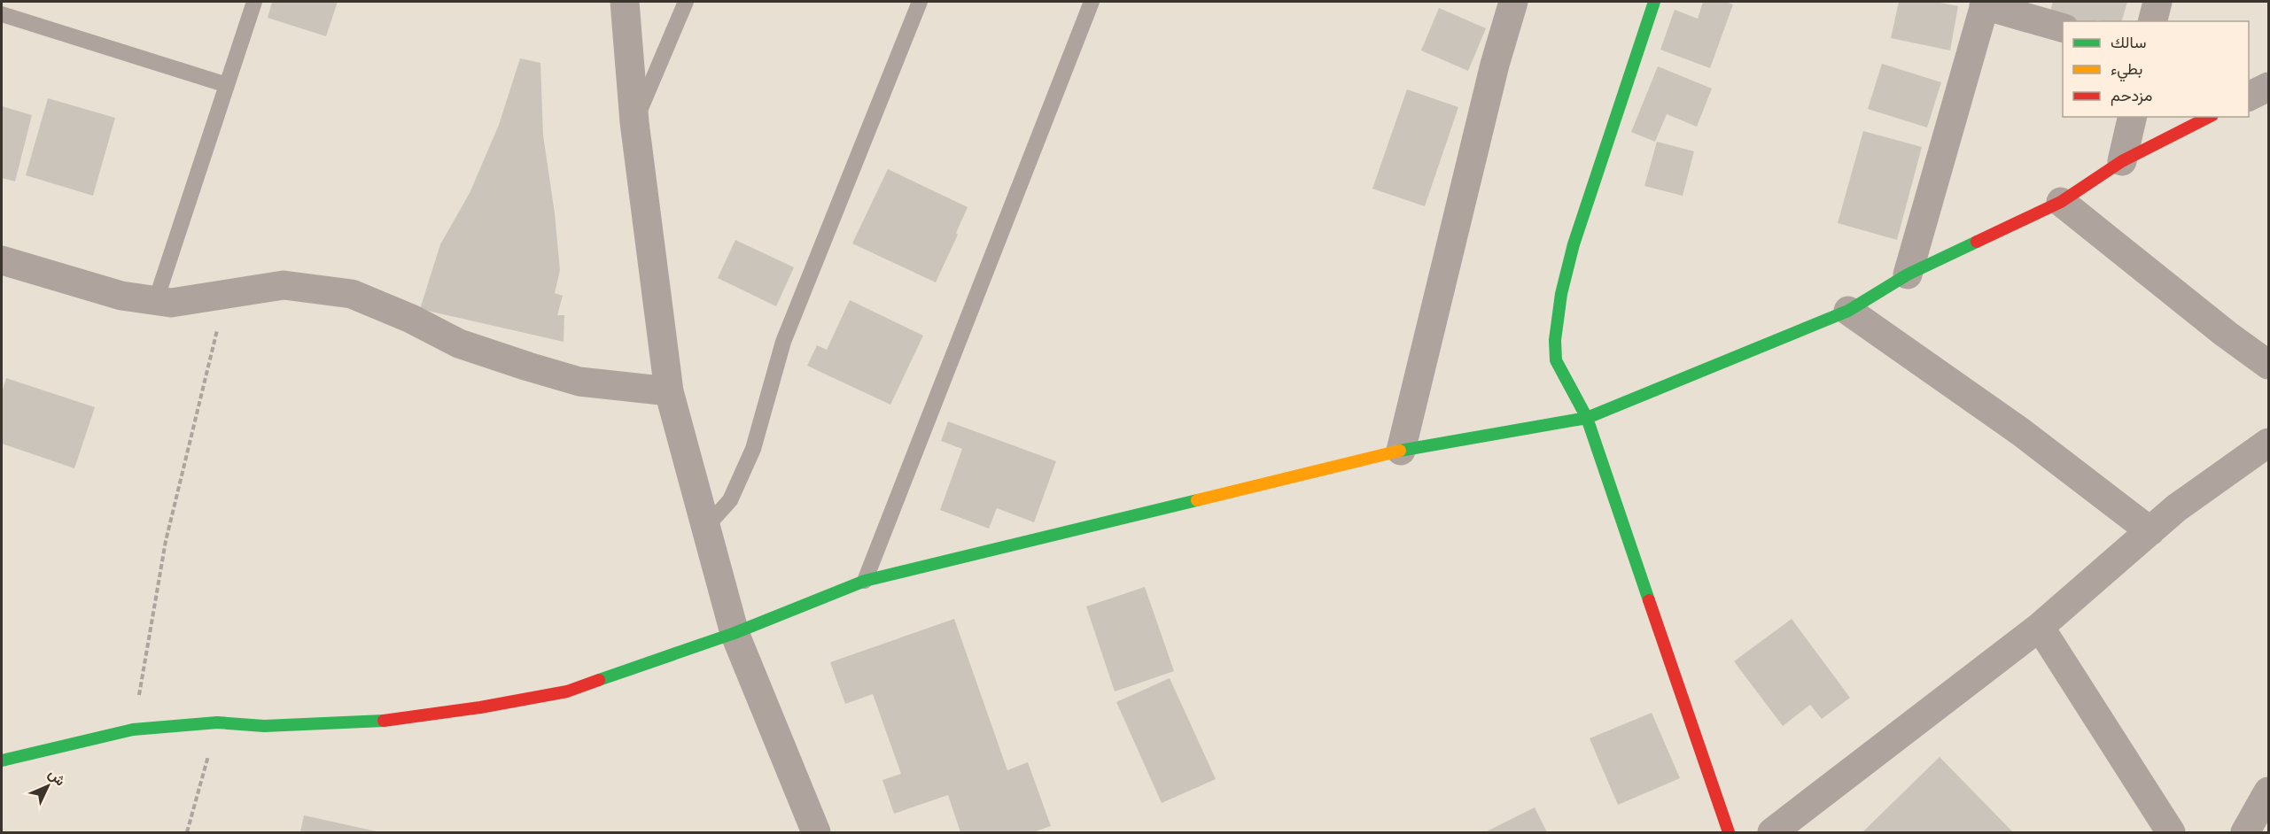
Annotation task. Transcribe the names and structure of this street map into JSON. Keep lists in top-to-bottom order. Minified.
{"legend":["سالك","بطيء","مزدحم"],"north":"top right"}
